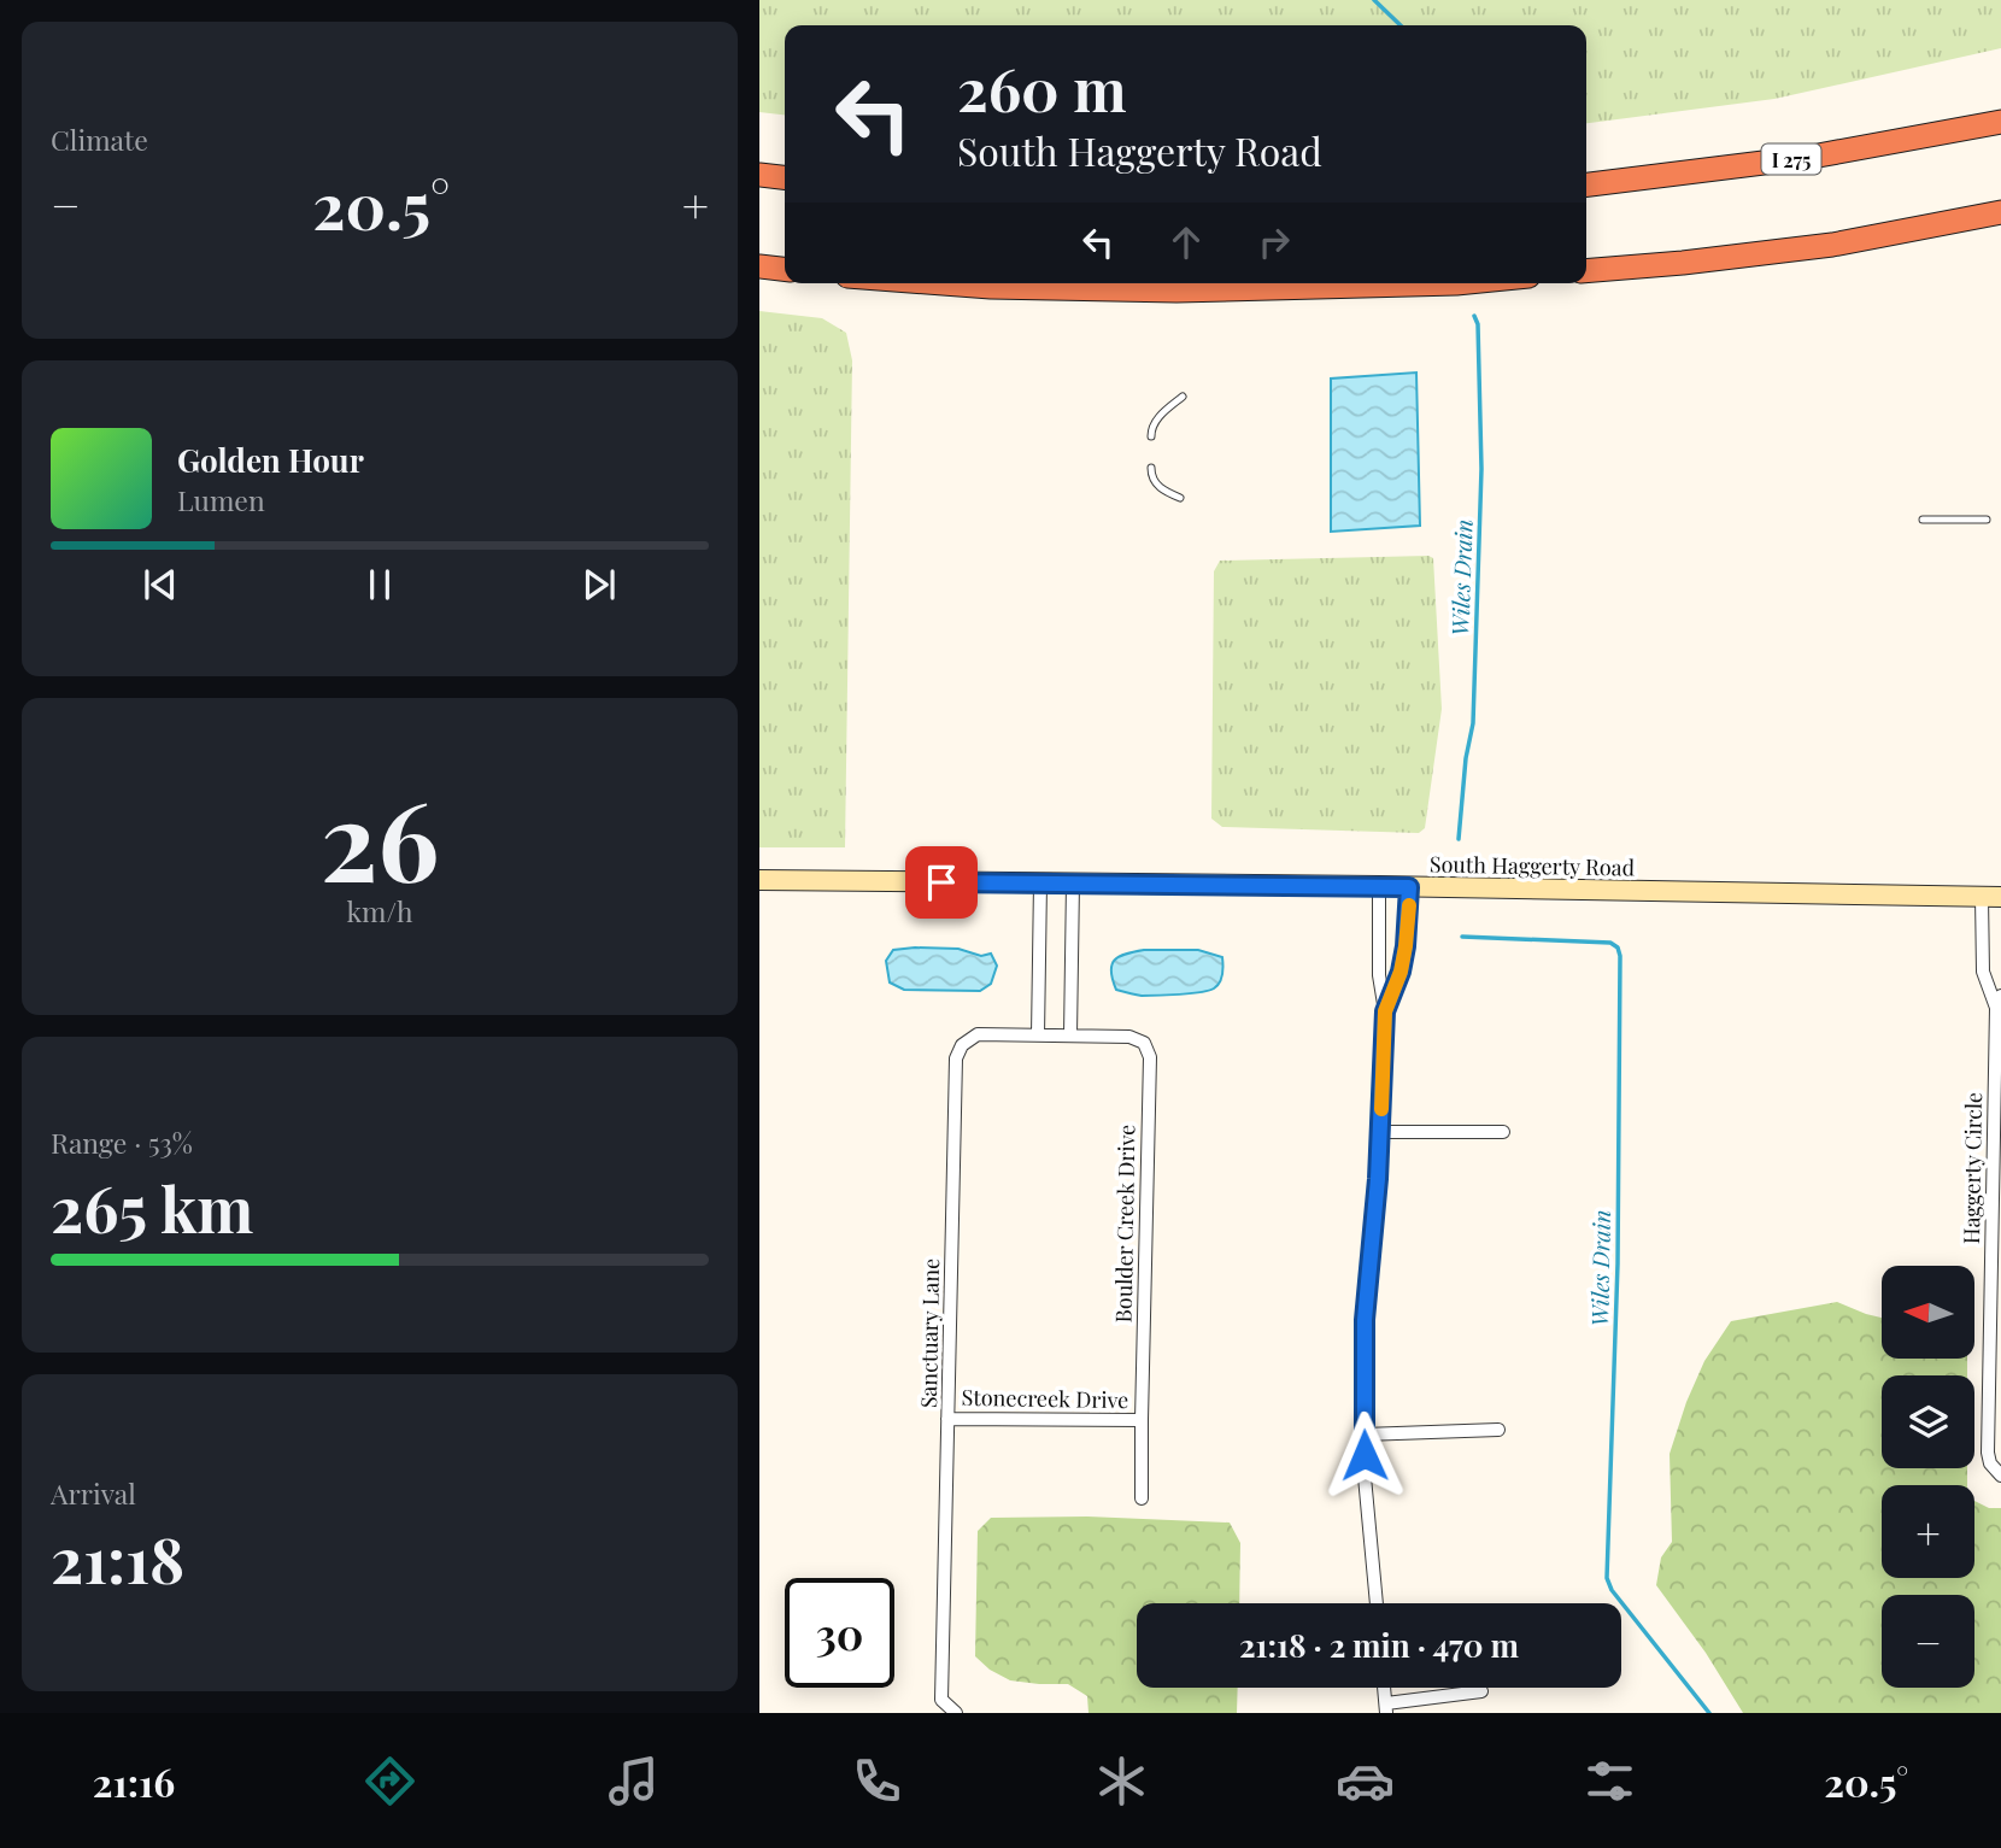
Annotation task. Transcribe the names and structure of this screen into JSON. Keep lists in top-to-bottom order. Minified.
{"streets":{"highway":["I 275"],"main road":["South Haggerty Road"],"street":["Haggerty Circle","Boulder Creek Drive","Sanctuary Lane","Stonecreek Drive"]},"crossings":[["South Haggerty Road","Haggerty Circle"],["Boulder Creek Drive","Sanctuary Lane"],["Boulder Creek Drive","Stonecreek Drive"],["Sanctuary Lane","Stonecreek Drive"]],"water":["Wiles Drain"],"north":"left","page":{"tile":["Climate",["26","km/h"],["Range · 53%","265 km"],["Arrival","21:18"]],"turn":["260 m","South Haggerty Road"],"heat":["−","20.5°","+"],"song":["Golden Hour","Lumen"],"map_buttons":["+","−"],"limit":"30","trip":"21:18 · 2 min · 470 m","tabs":["21:16","20.5°"]}}
